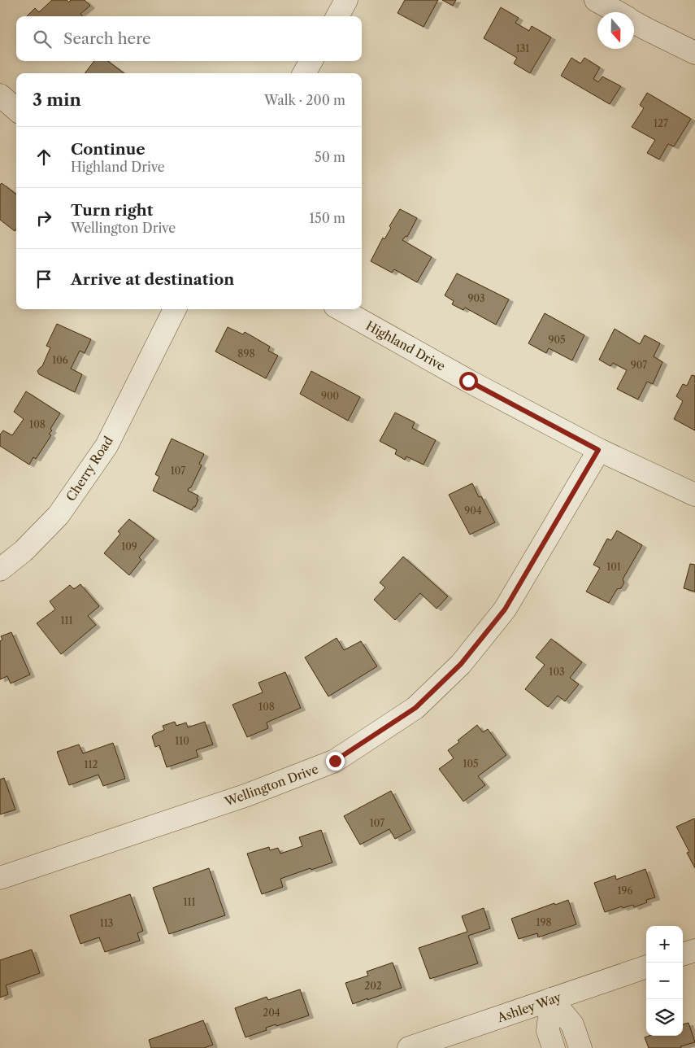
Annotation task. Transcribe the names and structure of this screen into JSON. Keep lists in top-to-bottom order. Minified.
{"streets":{"street":["Highland Drive","Cherry Road","Wellington Drive","Ashley Way"]},"crossings":[["Highland Drive","Wellington Drive"]],"house_numbers":["131","127","903","905","898","106","907","900","108","107","904","109","101","111","103","108","110","105","112","107","196","111","198","113","202","204"],"north":"bottom","page":{"search":"Search here","heading":["3 min","Walk · 200 m"],"list":[["Continue","Highland Drive","50 m"],["Turn right","Wellington Drive","150 m"],"Arrive at destination"],"map_buttons":["+","−"]}}
